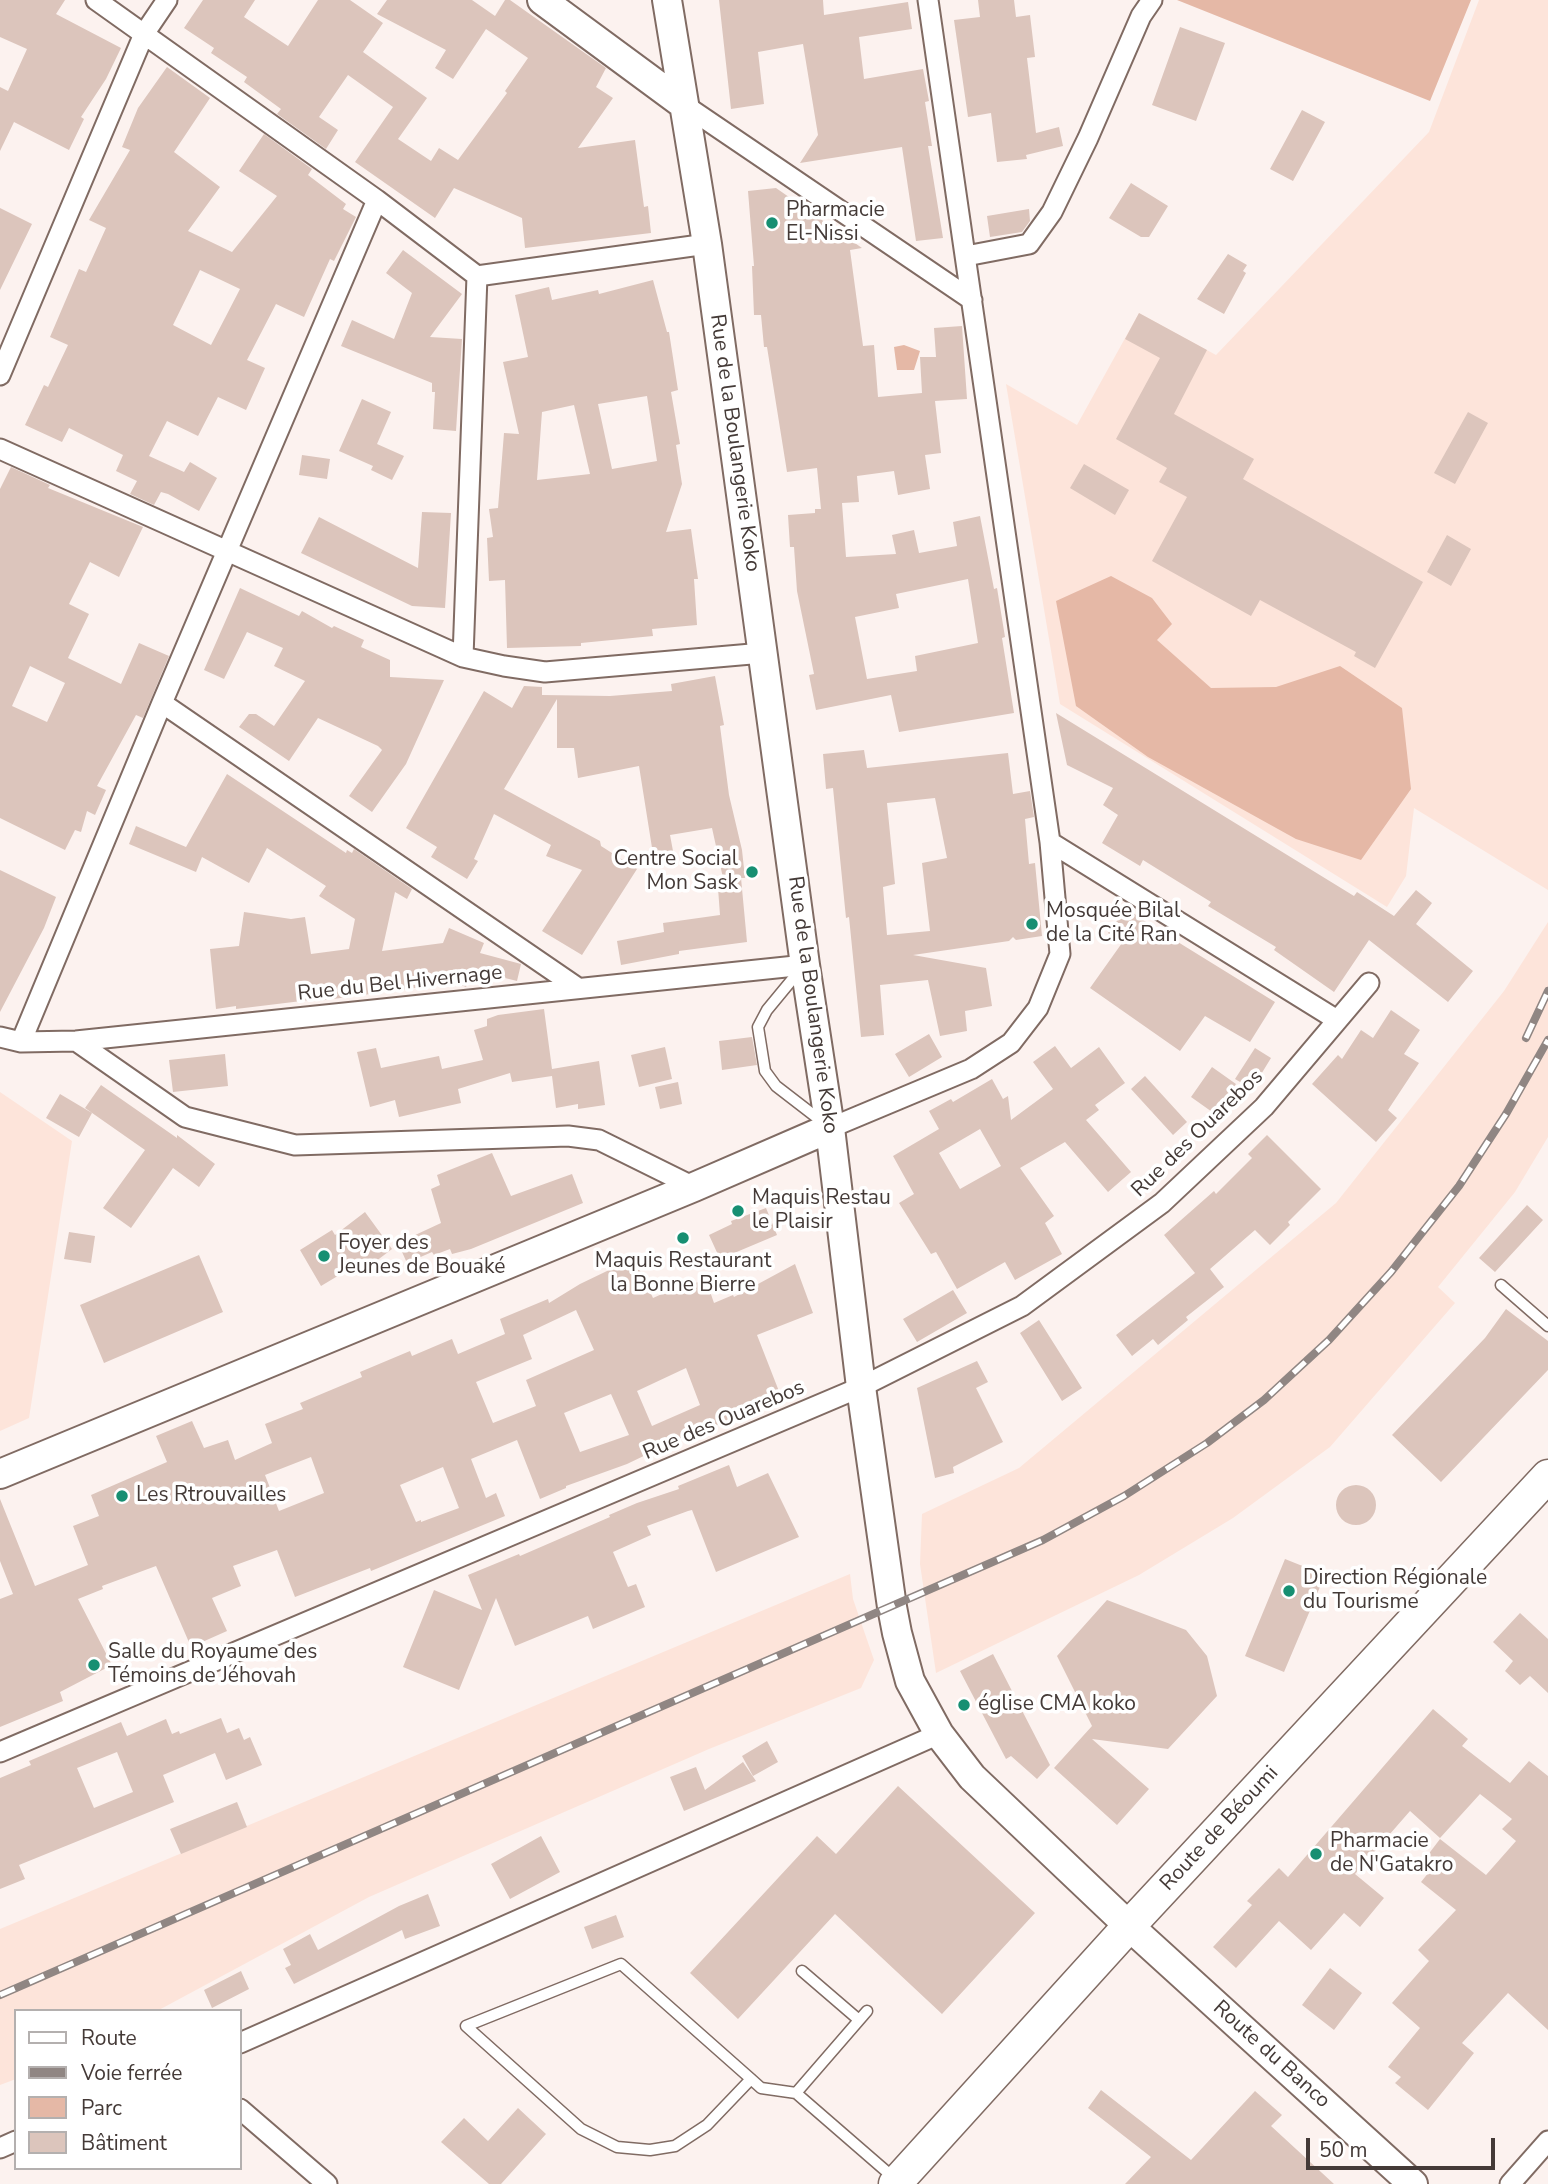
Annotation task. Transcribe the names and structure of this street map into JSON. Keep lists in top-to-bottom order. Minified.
{"streets":{"main road":["Route de Béoumi"],"street":["Rue de la Boulangerie Koko","Rue du Bel Hivernage","Rue des Ouarebos","Route du Banco"]},"crossings":[["Rue de la Boulangerie Koko","Rue du Bel Hivernage"],["Rue de la Boulangerie Koko","Rue des Ouarebos"],["Rue de la Boulangerie Koko","Route de Béoumi"],["Rue de la Boulangerie Koko","Route du Banco"],["Route de Béoumi","Route du Banco"]],"places":["Pharmacie El-Nissi","Centre Social Mon Sask","Mosquée Bilal de la Cité Ran","Maquis Restau le Plaisir","Maquis Restaurant la Bonne Bierre","Foyer des Jeunes de Bouaké","Les Rtrouvailles","Direction Régionale du Tourisme","Salle du Royaume des Témoins de Jéhovah","église CMA koko","Pharmacie de N'Gatakro"],"legend":["Route","Voie ferrée","Parc","Bâtiment"],"scale_bar":"50 m"}
